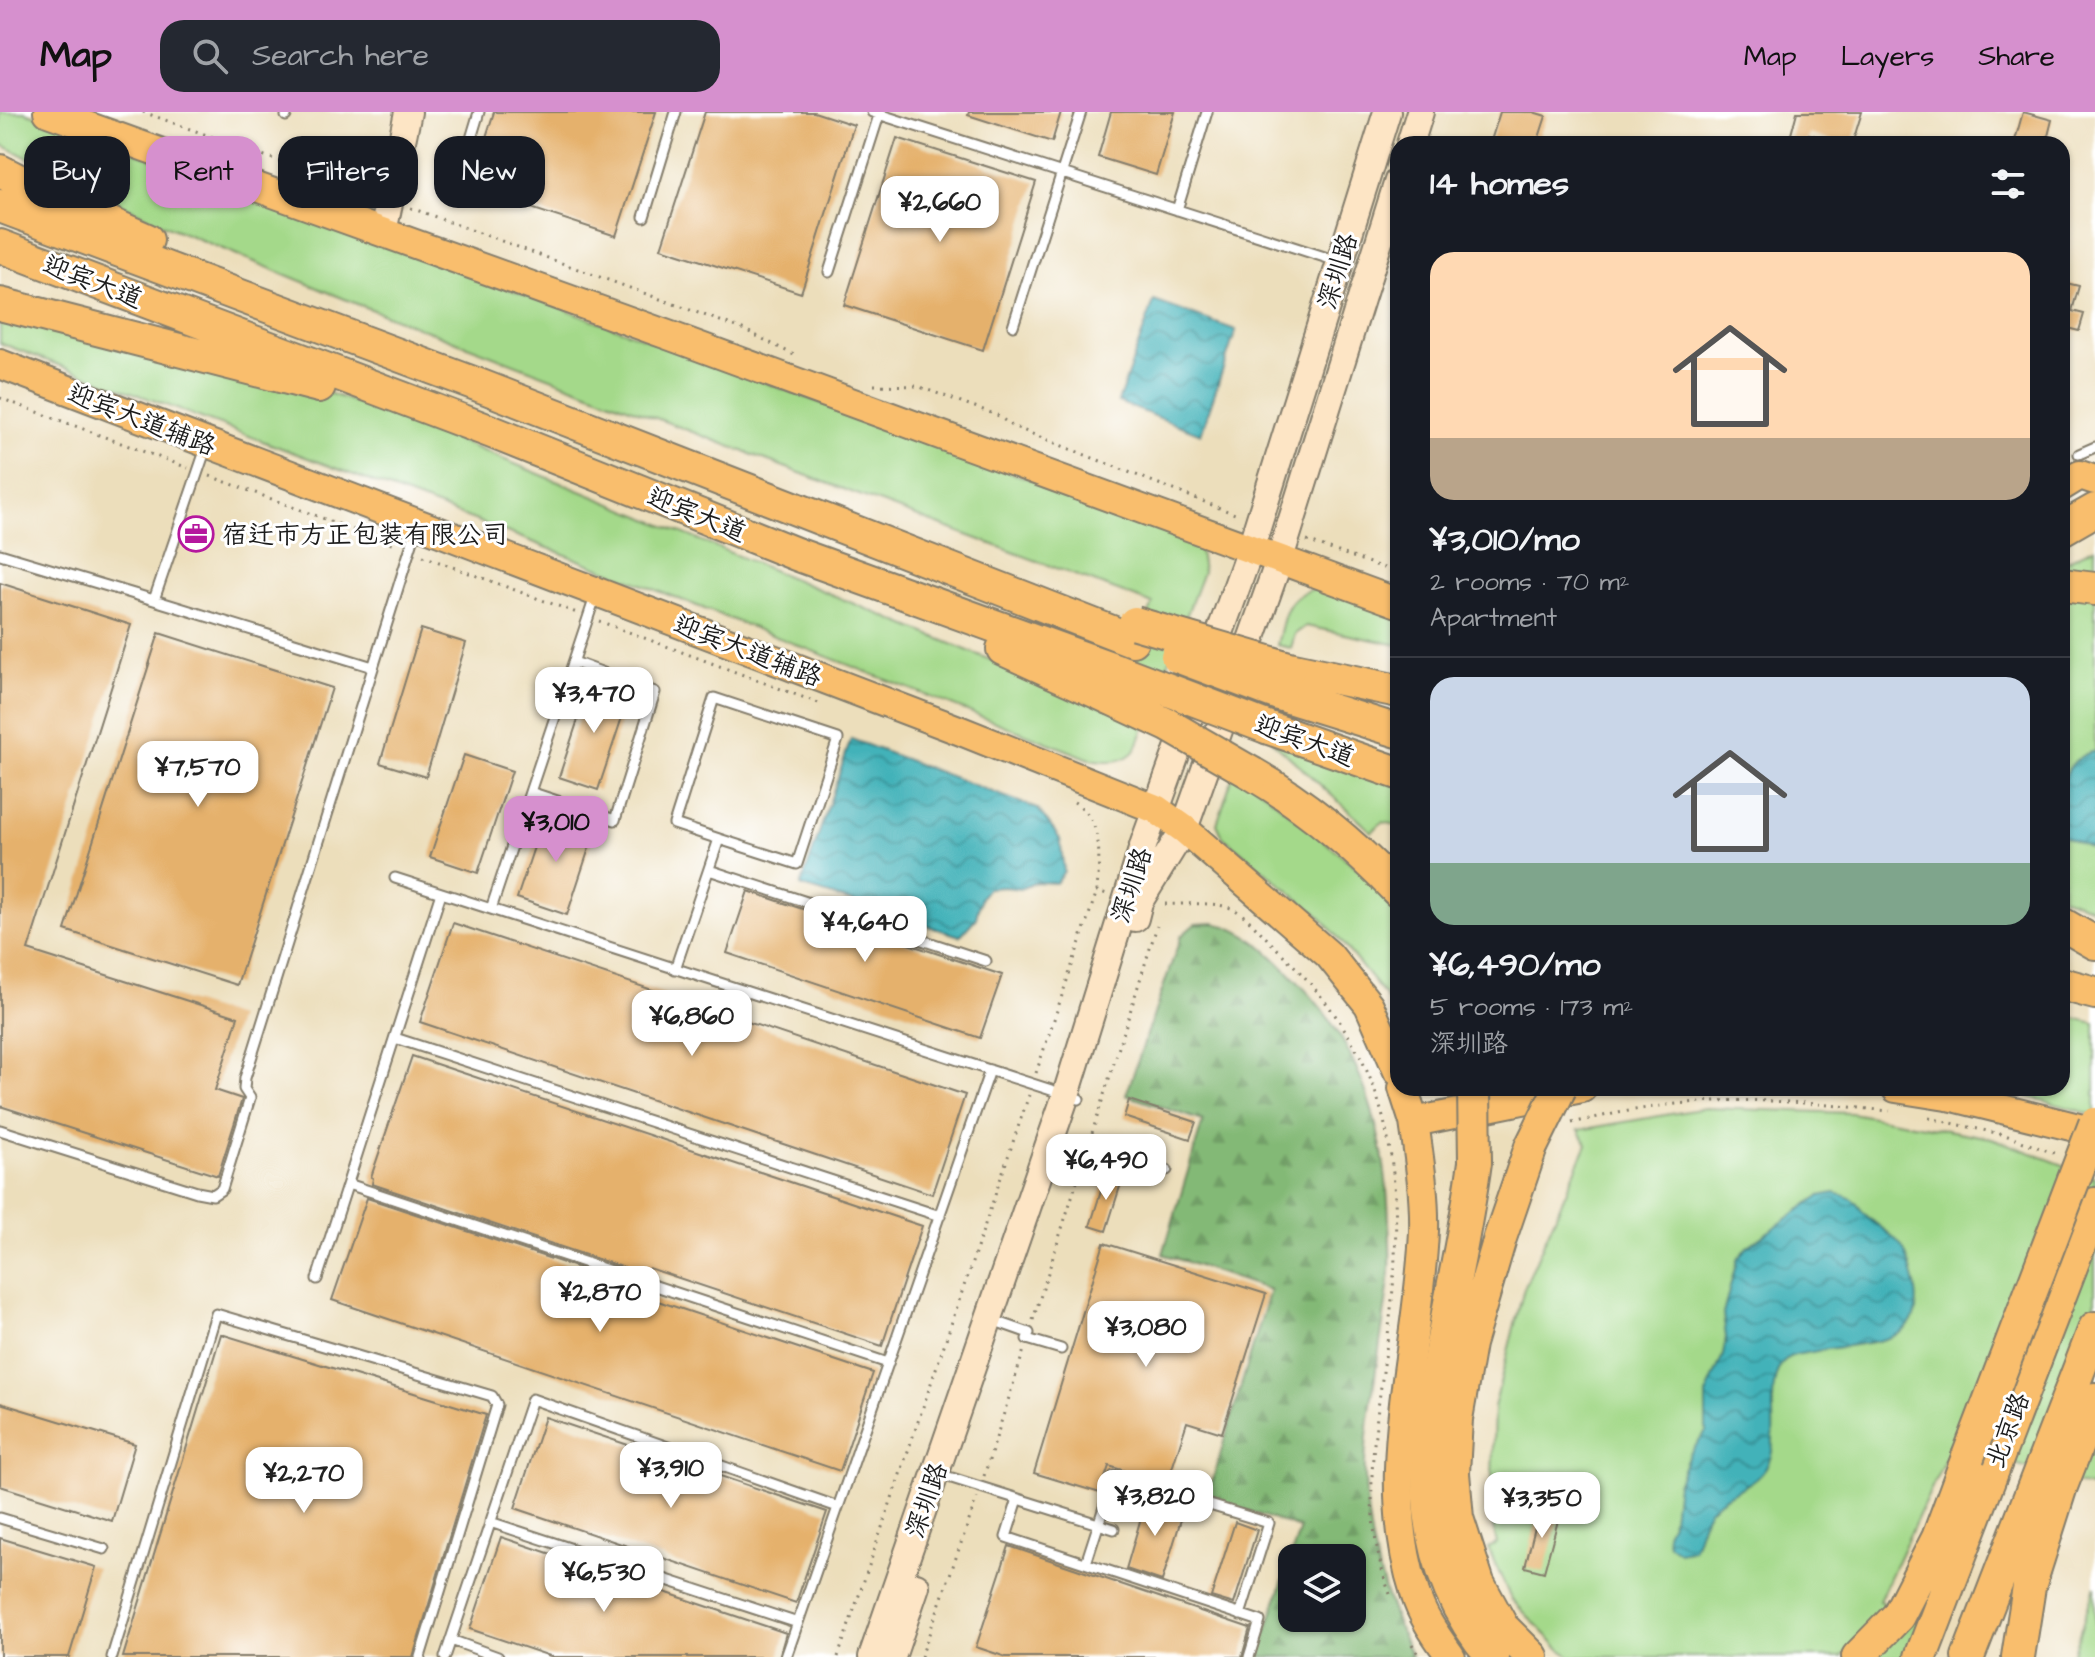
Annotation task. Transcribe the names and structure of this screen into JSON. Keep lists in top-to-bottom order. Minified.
{"streets":{"highway":["迎宾大道","北京路"],"main road":["迎宾大道辅路"],"street":["深圳路"]},"crossings":[["深圳路","迎宾大道辅路"]],"places":{"office":["宿迁市方正包装有限公司"]},"page":{"header":"Map","search":"Search here","nav":["Map","Layers","Share"],"chip":["Buy","Rent","Filters","New"],"heading":"14 homes","price":["¥2,660","¥3,470","¥7,570","¥3,010","¥4,640","¥6,860","¥6,490","¥2,870","¥3,080","¥3,910","¥2,270","¥3,820","¥3,350","¥6,530"],"list":[{"name":"¥3,010/mo","note":"2 rooms · 70 m² · Apartment"},{"name":"¥6,490/mo","note":"5 rooms · 173 m² · 深圳路"}]}}
